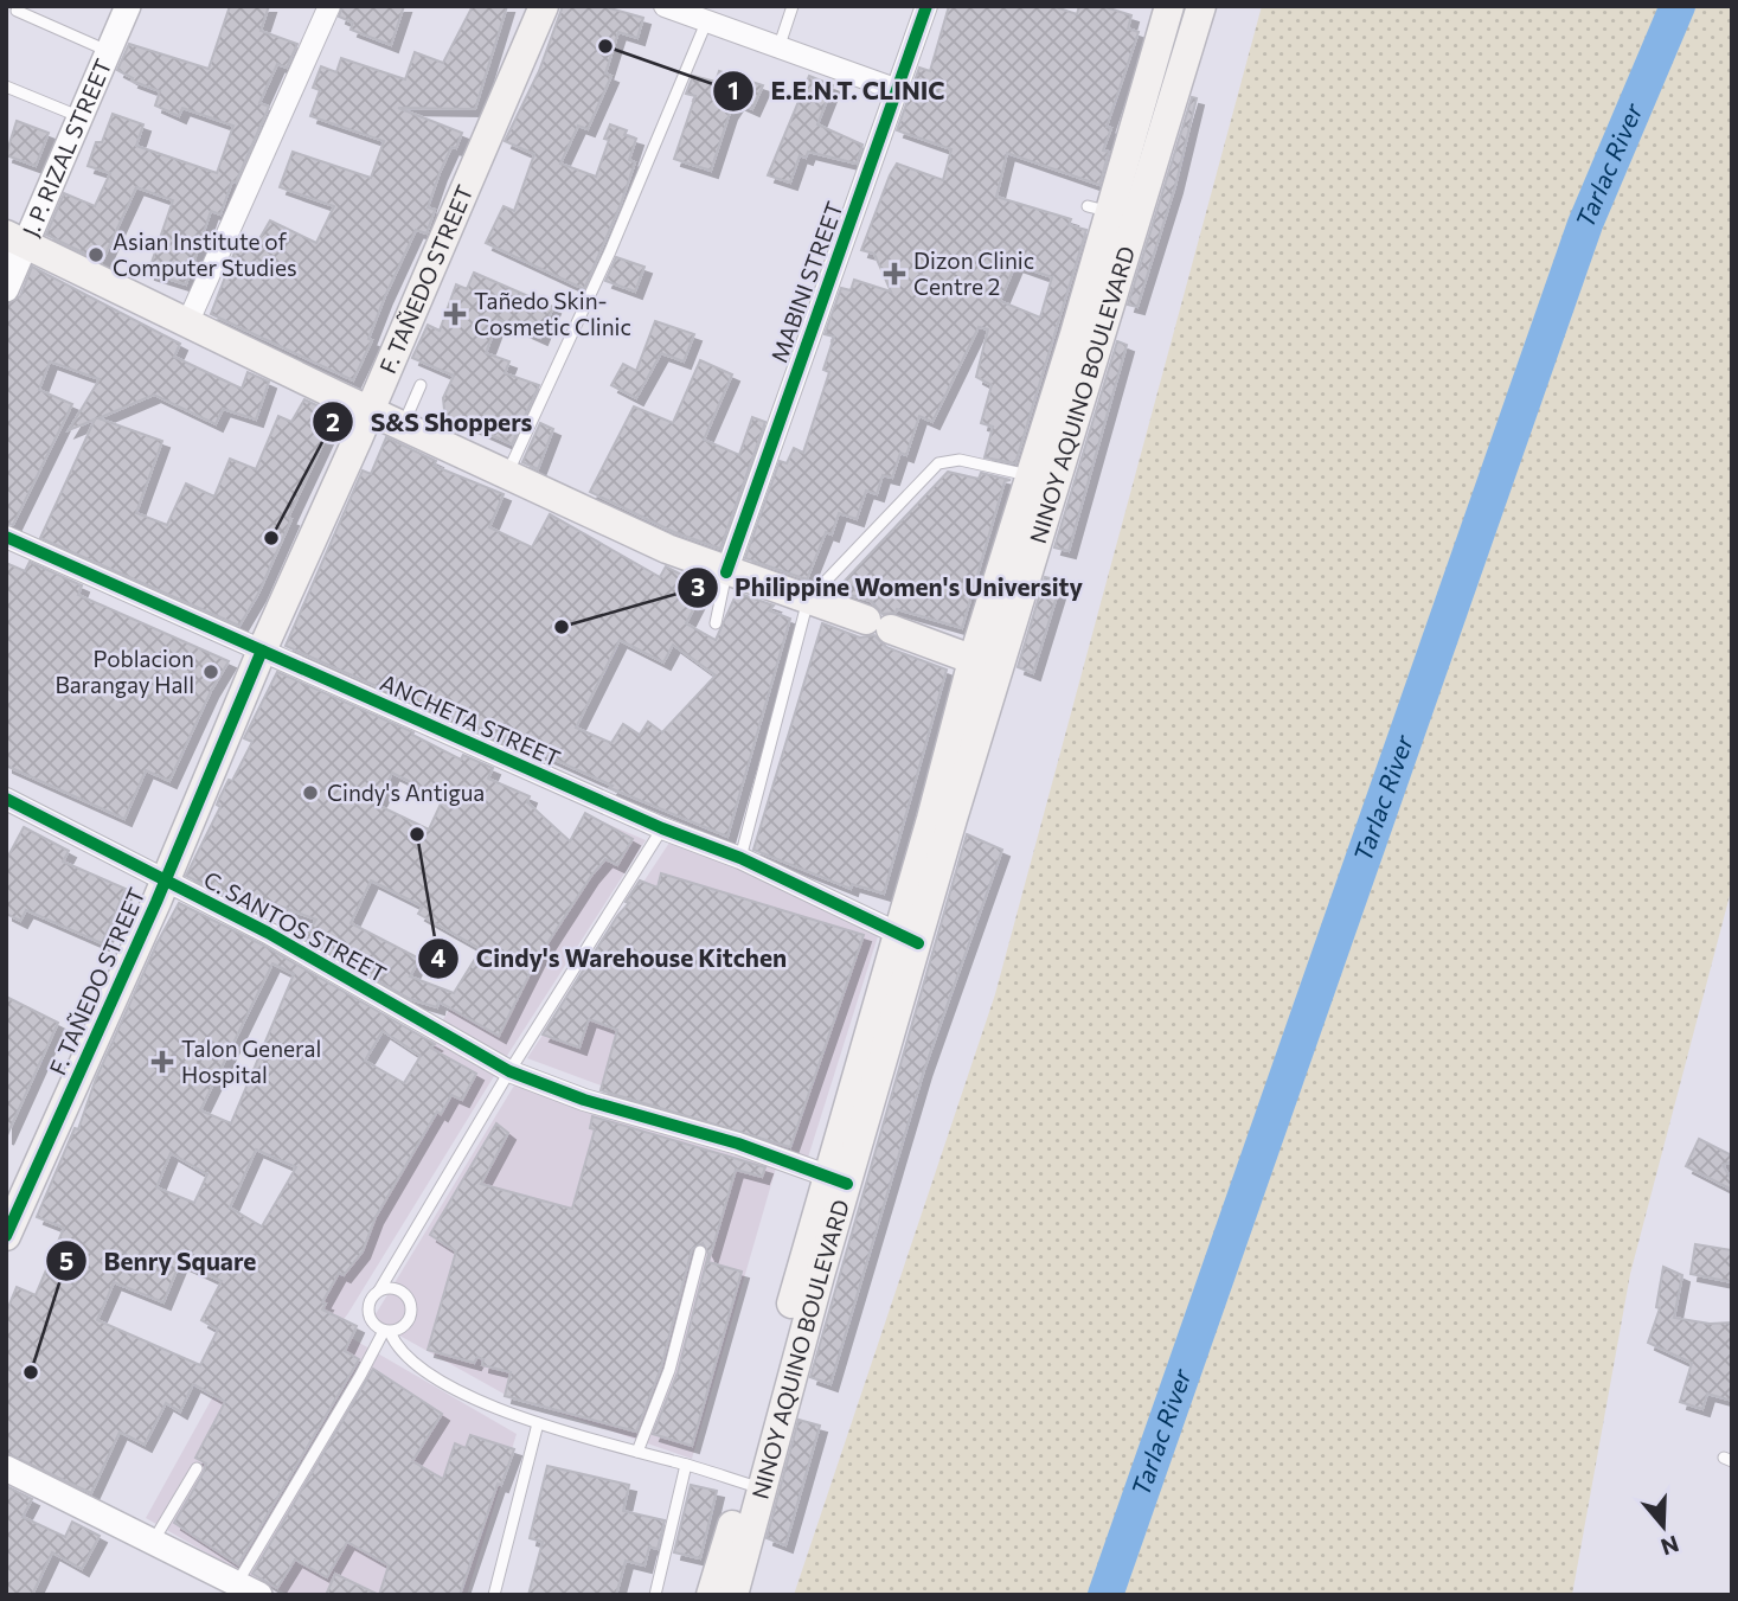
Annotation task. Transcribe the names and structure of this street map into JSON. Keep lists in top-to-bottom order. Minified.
{"streets":{"main road":["F. TAÑEDO STREET","NINOY AQUINO BOULEVARD"],"street":["J. P. RIZAL STREET","MABINI STREET","ANCHETA STREET","C. SANTOS STREET"]},"crossings":[["F. TAÑEDO STREET","ANCHETA STREET"],["F. TAÑEDO STREET","C. SANTOS STREET"],["NINOY AQUINO BOULEVARD","ANCHETA STREET"],["NINOY AQUINO BOULEVARD","C. SANTOS STREET"]],"water":["Tarlac River"],"places":{"other":["E.E.N.T. CLINIC","Asian Institute of Computer Studies","S&S Shoppers","Philippine Women's University","Poblacion Barangay Hall","Cindy's Antigua","Cindy's Warehouse Kitchen","Benry Square"],"health":["Dizon Clinic Centre 2","Tañedo Skin- Cosmetic Clinic","Talon General Hospital"]},"north":"bottom"}
